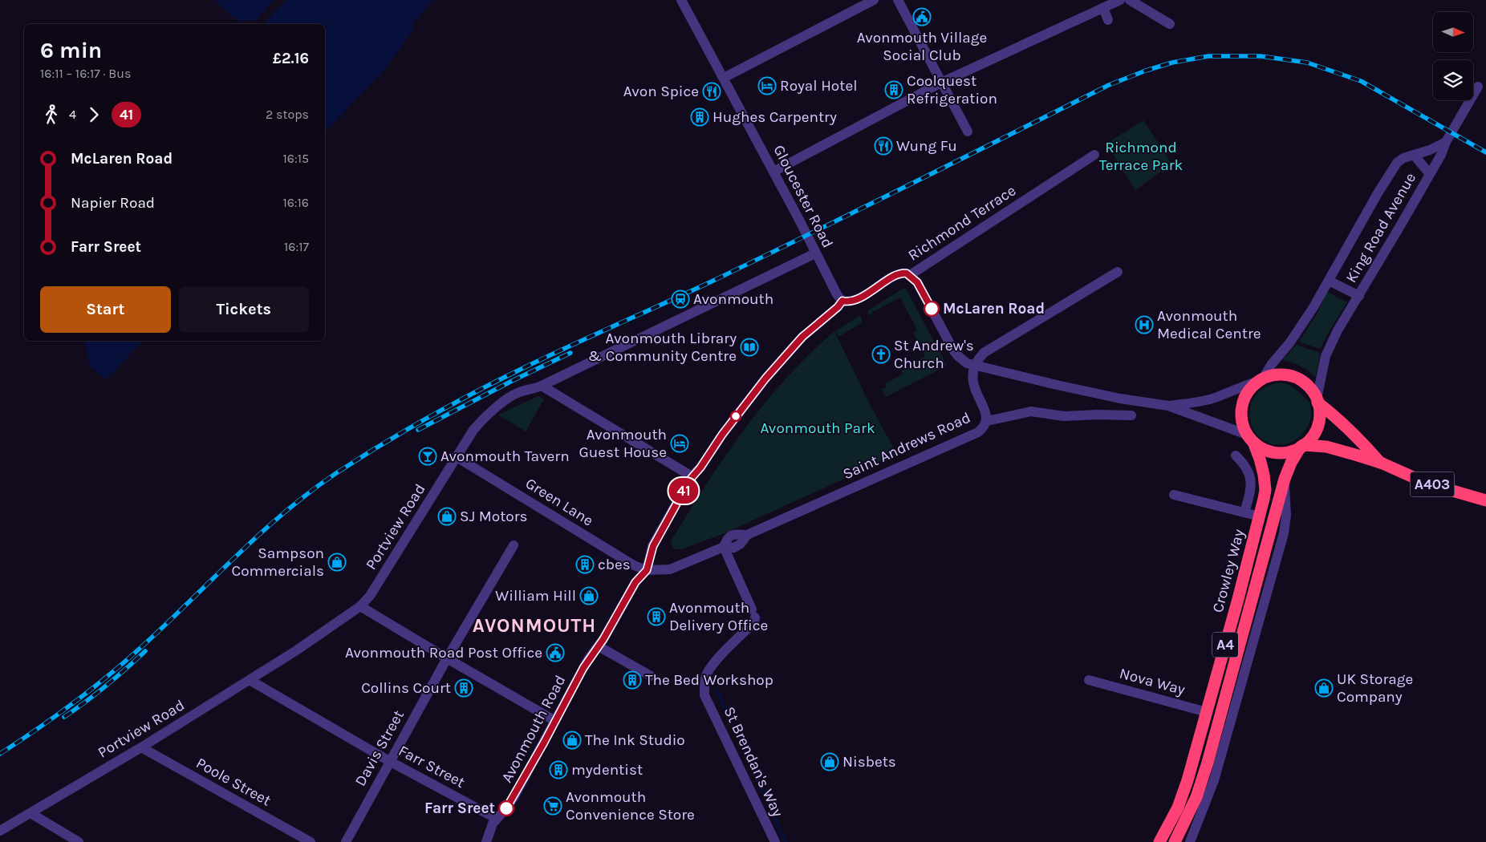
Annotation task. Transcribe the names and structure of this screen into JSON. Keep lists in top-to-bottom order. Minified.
{"streets":{"highway":["A403","Crowley Way","A4"],"street":["Gloucester Road","Richmond Terrace","King Road Avenue","Saint Andrews Road","Green Lane","Portview Road","Nova Way","Avonmouth Road","Davis Street","St Brendan's Way","Farr Street","Poole Street"]},"crossings":[["Gloucester Road","Richmond Terrace"],["Gloucester Road","Portview Road"],["Gloucester Road","Avonmouth Road"],["Richmond Terrace","Avonmouth Road"],["King Road Avenue","A403"],["King Road Avenue","Crowley Way"],["Saint Andrews Road","Green Lane"],["Saint Andrews Road","Avonmouth Road"],["Saint Andrews Road","St Brendan's Way"],["A403","Crowley Way"],["Green Lane","Portview Road"],["Green Lane","Avonmouth Road"],["Portview Road","Farr Street"],["Portview Road","Poole Street"],["Crowley Way","Nova Way"],["Avonmouth Road","Farr Street"],["Davis Street","Farr Street"]],"districts":["AVONMOUTH"],"parks":["Richmond Terrace Park","Avonmouth Park"],"places":{"public building":["Avonmouth Village Social Club","Avonmouth Road Post Office"],"hotel":["Royal Hotel","Avonmouth Guest House"],"building":["Coolquest Refrigeration","Hughes Carpentry","cbes","Avonmouth Delivery Office","The Bed Workshop","Collins Court","mydentist"],"restaurant":["Avon Spice","Wung Fu"],"station":["Avonmouth"],"other":["McLaren Road","Farr Sreet"],"hospital":["Avonmouth Medical Centre"],"library":["Avonmouth Library & Community Centre"],"church":["St Andrew's Church"],"bar":["Avonmouth Tavern"],"shop":["SJ Motors","Sampson Commercials","William Hill","UK Storage Company","The Ink Studio","Nisbets"],"supermarket":["Avonmouth Convenience Store"]},"lines":["bus line 41"],"north":"right","page":{"on_map":"41","heading":["6 min","16:11 – 16:17 · Bus","£2.16"],"legs":["4","41","2 stops"],"list":[{"name":"McLaren Road","value":"16:15"},{"name":"Napier Road","value":"16:16"},{"name":"Farr Sreet","value":"16:17"}],"buttons":["Start","Tickets"]}}
